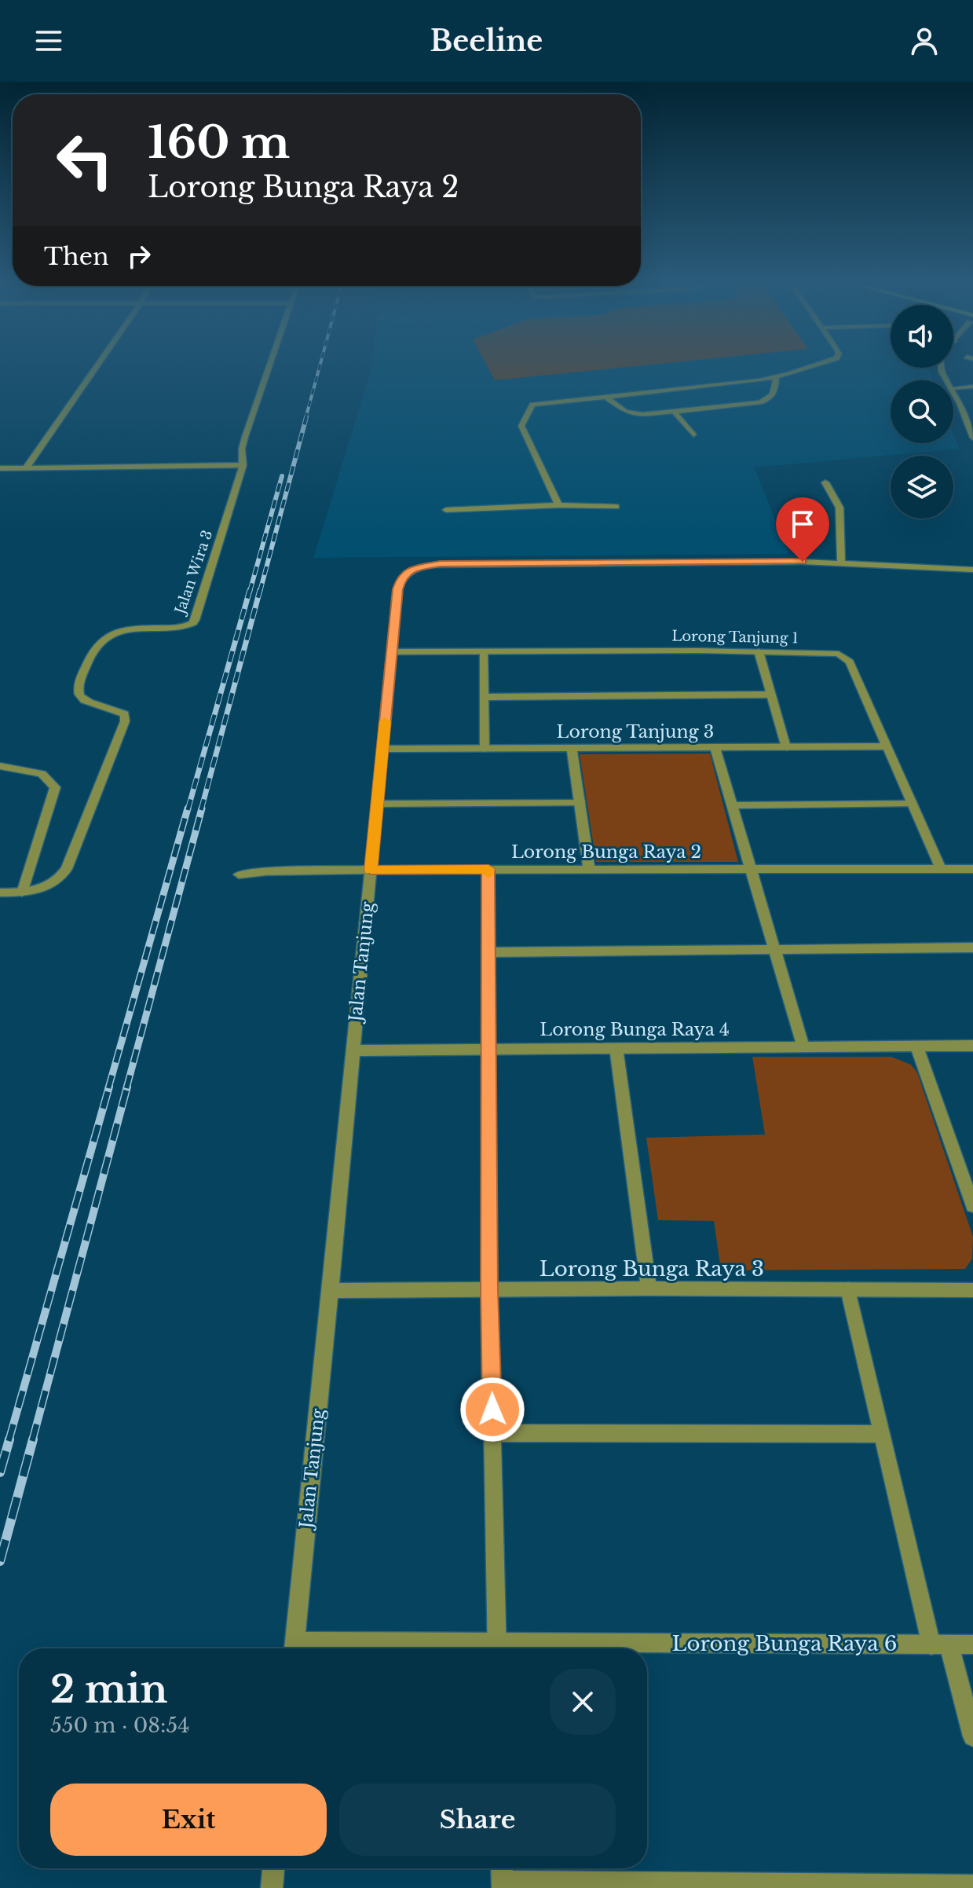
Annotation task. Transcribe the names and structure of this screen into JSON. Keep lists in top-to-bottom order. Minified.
{"streets":{"street":["Jalan Wira 3","Lorong Tanjung 1","Lorong Tanjung 3","Lorong Bunga Raya 2","Jalan Tanjung","Lorong Bunga Raya 4","Lorong Bunga Raya 3","Lorong Bunga Raya 6"]},"crossings":[["Lorong Tanjung 1","Lorong Tanjung 3"],["Lorong Tanjung 1","Lorong Bunga Raya 2"],["Lorong Tanjung 1","Jalan Tanjung"],["Lorong Tanjung 3","Jalan Tanjung"],["Lorong Bunga Raya 2","Jalan Tanjung"],["Jalan Tanjung","Lorong Bunga Raya 4"],["Jalan Tanjung","Lorong Bunga Raya 3"]],"page":{"header":"Beeline","turn":["160 m","Lorong Bunga Raya 2"],"then":"Then","heading":["2 min","550 m · 08:54"],"buttons":["Exit","Share"]}}
